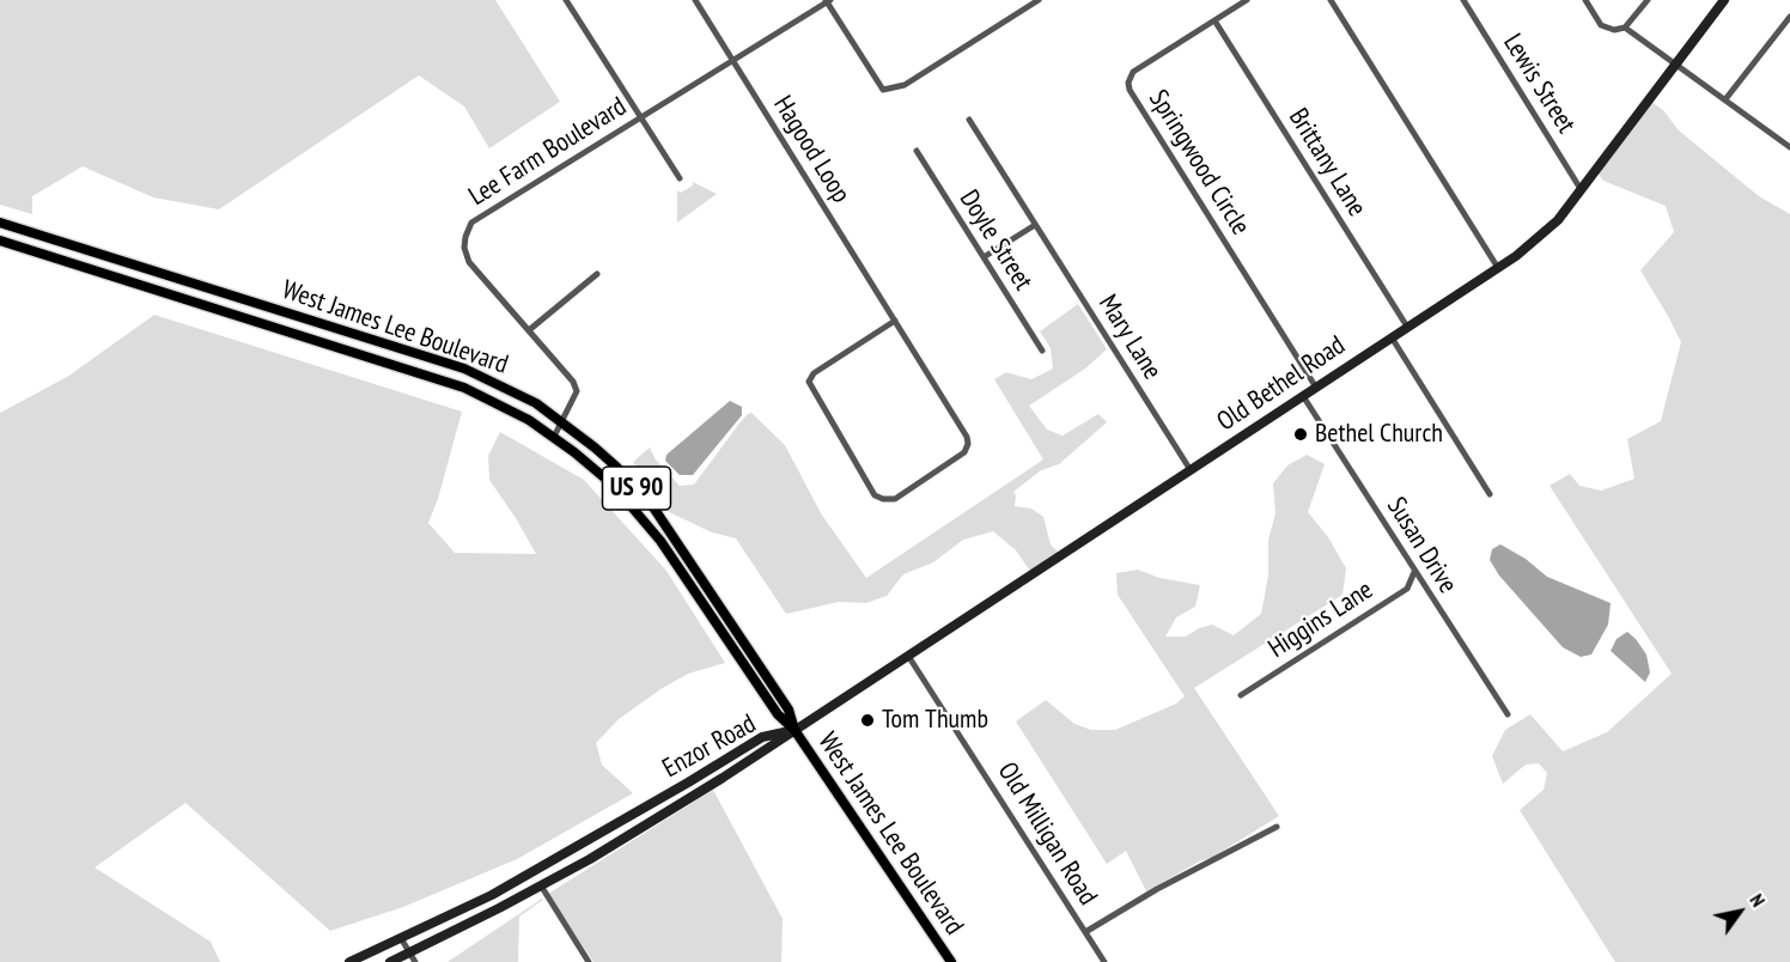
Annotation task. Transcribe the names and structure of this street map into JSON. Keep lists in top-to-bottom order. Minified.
{"streets":{"main road":["West James Lee Boulevard","US 90"],"street":["Lewis Street","Hagood Loop","Lee Farm Boulevard","Springwood Circle","Brittany Lane","Doyle Street","Mary Lane","Old Bethel Road","Susan Drive","Higgins Lane","Enzor Road","Old Milligan Road"]},"crossings":[["Lewis Street","Old Bethel Road"],["Hagood Loop","Lee Farm Boulevard"],["Lee Farm Boulevard","West James Lee Boulevard"],["Springwood Circle","Brittany Lane"],["Springwood Circle","Old Bethel Road"],["Brittany Lane","Old Bethel Road"],["West James Lee Boulevard","Old Bethel Road"],["West James Lee Boulevard","Enzor Road"],["Mary Lane","Old Bethel Road"],["Old Bethel Road","Susan Drive"],["Old Bethel Road","Enzor Road"],["Old Bethel Road","Old Milligan Road"],["Susan Drive","Higgins Lane"]],"places":["Bethel Church","Tom Thumb"],"north":"top right"}
